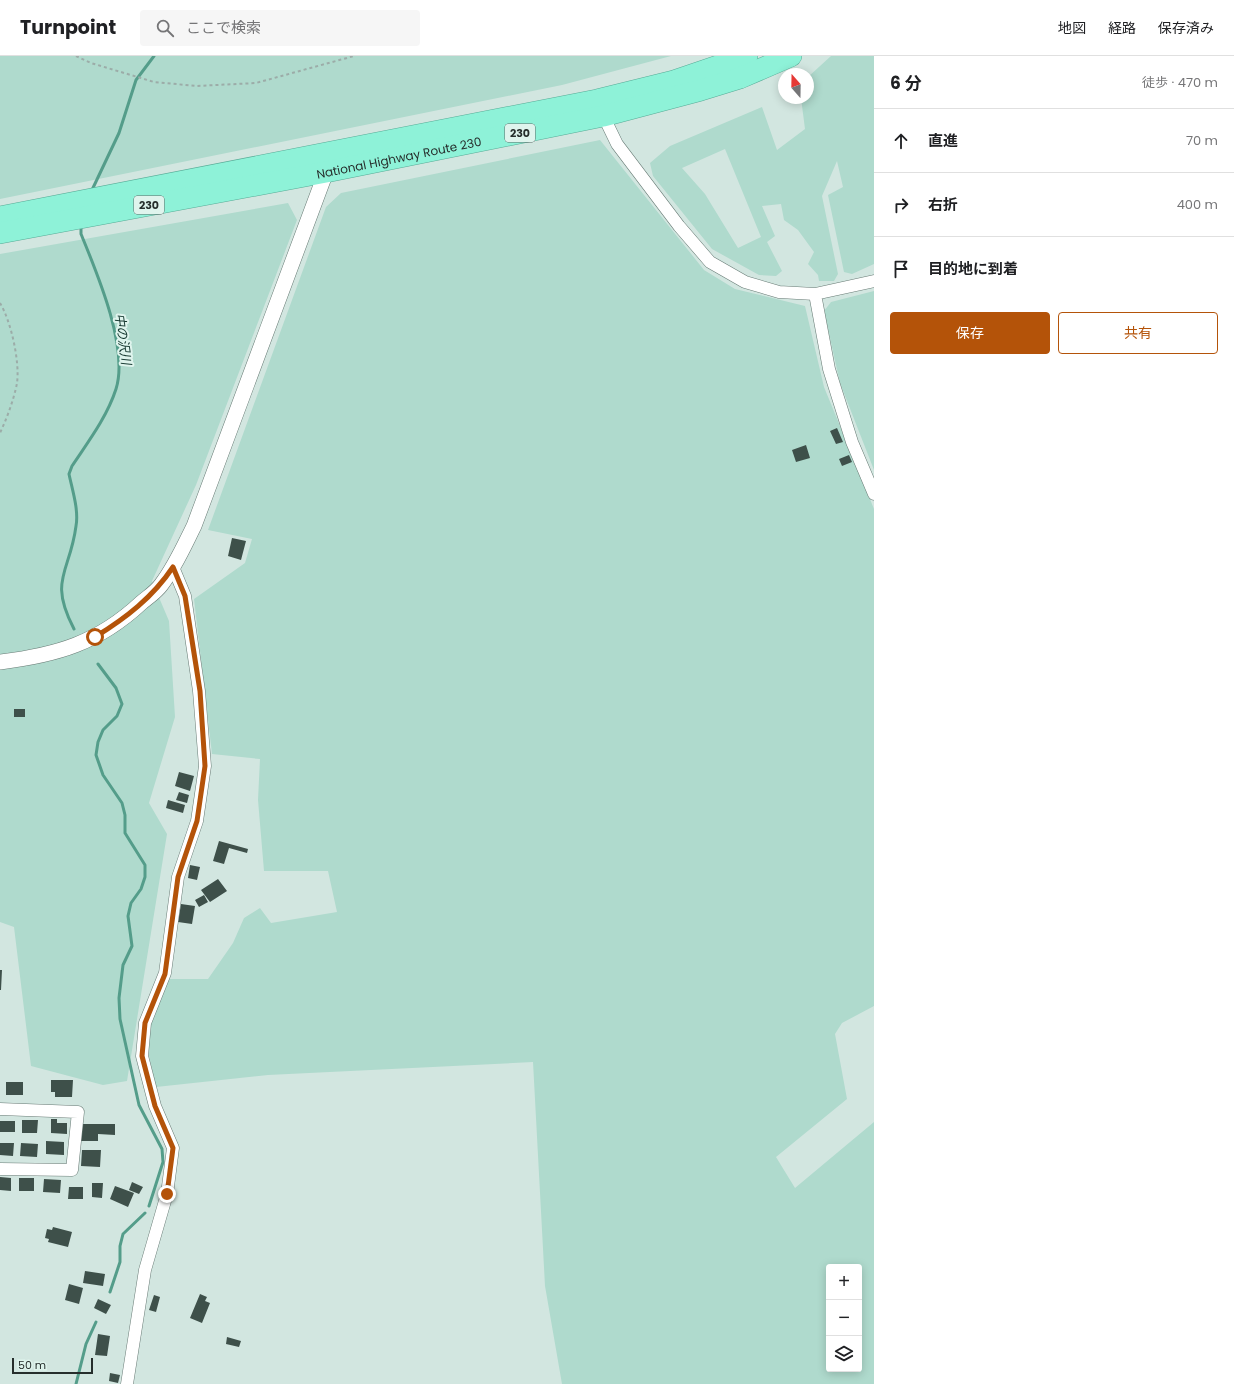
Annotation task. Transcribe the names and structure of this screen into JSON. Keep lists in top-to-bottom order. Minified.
{"streets":{"highway":["230","National Highway Route 230"]},"water":["中の沢川"],"scale_bar":"50 m","north":"top","page":{"header":"Turnpoint","search":"ここで検索","nav":["地図","経路","保存済み"],"heading":["6 分","徒歩 · 470 m"],"list":[["直進","70 m"],["右折","400 m"],"目的地に到着"],"buttons":["保存","共有"],"map_buttons":["+","−"],"scale":"50 m"}}
